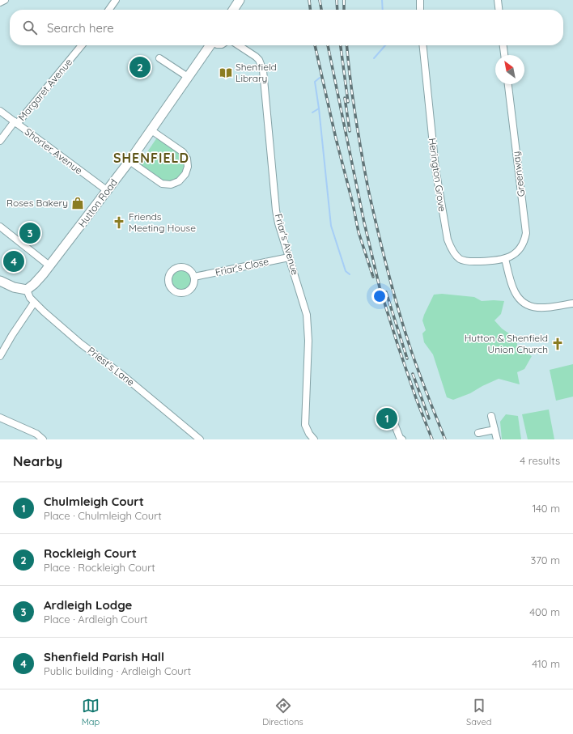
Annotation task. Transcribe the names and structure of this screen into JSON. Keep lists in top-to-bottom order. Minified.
{"streets":{"main road":["Hutton Road"],"street":["Margaret Avenue","Shorter Avenue","Greenway","Herington Grove","Friar's Avenue","Friar's Close","Priest's Lane"]},"crossings":[["Margaret Avenue","Shorter Avenue"],["Shorter Avenue","Hutton Road"],["Greenway","Herington Grove"],["Hutton Road","Priest's Lane"],["Friar's Avenue","Friar's Close"]],"districts":["SHENFIELD"],"places":{"library":["Shenfield Library"],"shop":["Roses Bakery"],"church":["Friends Meeting House","Hutton & Shenfield Union Church"]},"north":"top left","page":{"search":"Search here","pins":["2","3","4","1"],"heading":["Nearby","4 results"],"list":[{"mark":"1","name":"Chulmleigh Court","note":"Place · Chulmleigh Court","value":"140 m"},{"mark":"2","name":"Rockleigh Court","note":"Place · Rockleigh Court","value":"370 m"},{"mark":"3","name":"Ardleigh Lodge","note":"Place · Ardleigh Court","value":"400 m"},{"mark":"4","name":"Shenfield Parish Hall","note":"Public building · Ardleigh Court","value":"410 m"}],"nav":["Map","Directions","Saved"]}}
